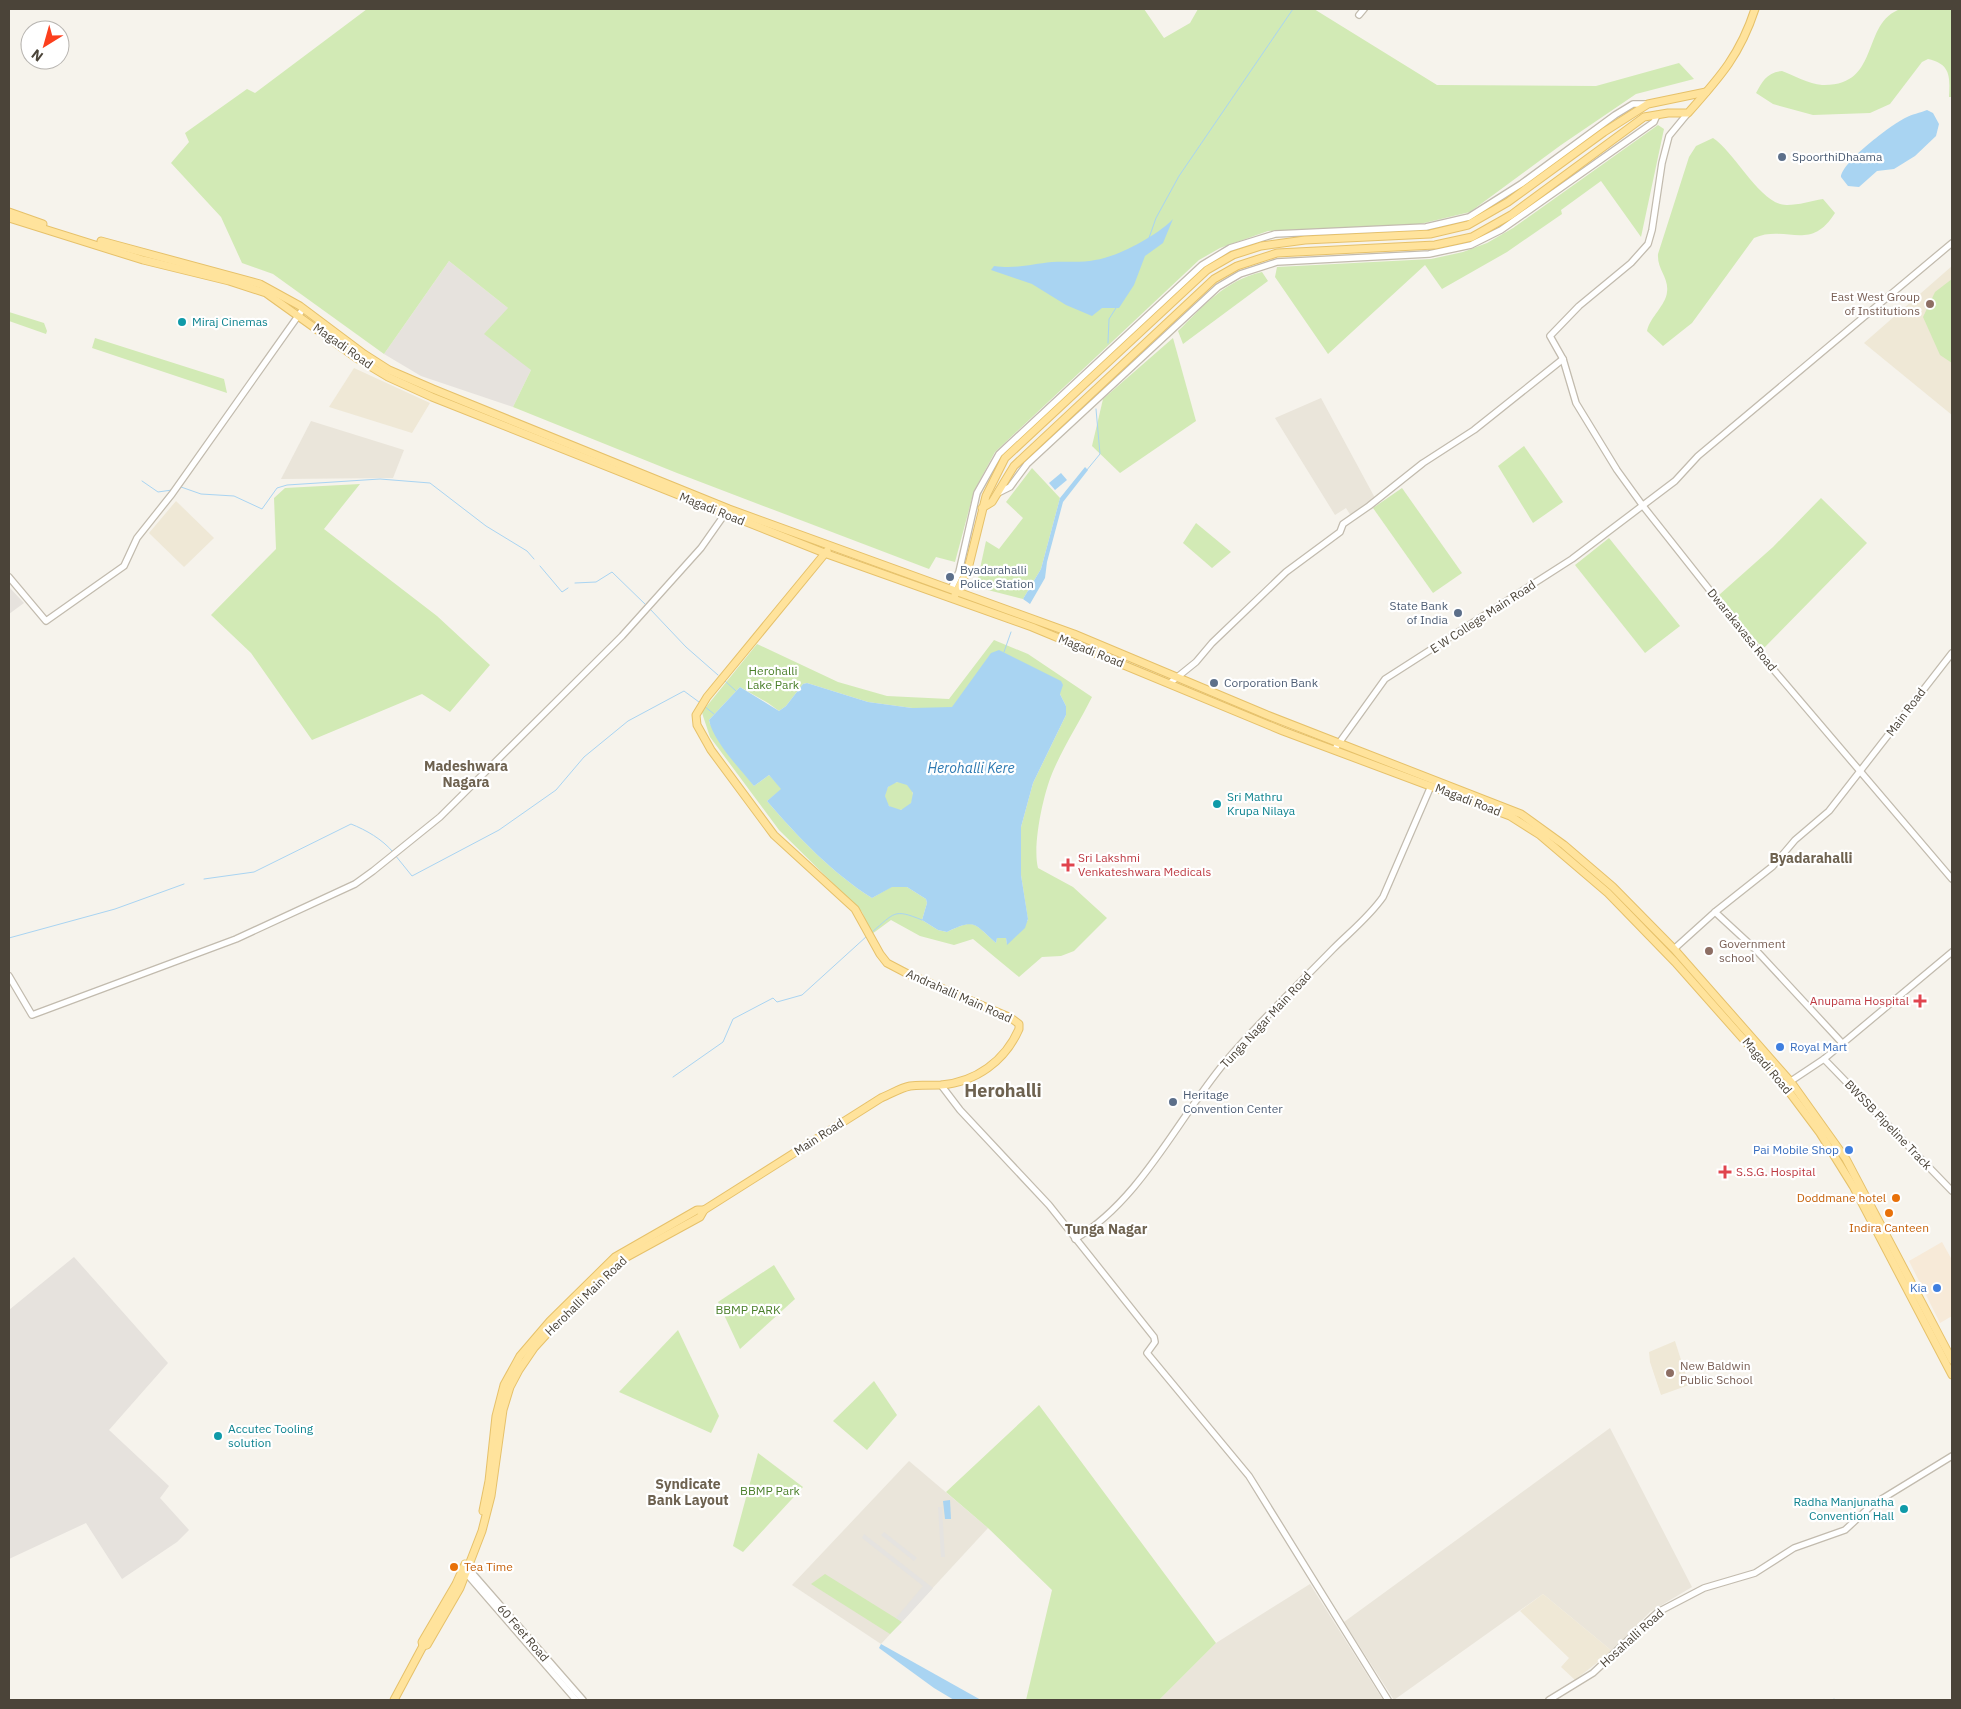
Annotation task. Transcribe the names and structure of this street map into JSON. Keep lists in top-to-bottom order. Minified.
{"streets":{"main road":["Magadi Road","Main Road","Andrahalli Main Road","Herohalli Main Road"],"street":["E W College Main Road","Dwarakavasa Road","Tunga Nagar Main Road","BWSSB Pipeline Track","60 Feet Road","Hosahalli Road"]},"crossings":[["Magadi Road","E W College Main Road"],["Magadi Road","Main Road"],["Magadi Road","Andrahalli Main Road"],["Magadi Road","Tunga Nagar Main Road"],["E W College Main Road","Dwarakavasa Road"],["Dwarakavasa Road","Main Road"],["Main Road","Andrahalli Main Road"],["Main Road","Herohalli Main Road"],["Herohalli Main Road","60 Feet Road"]],"districts":["Madeshwara Nagara","Byadarahalli","Herohalli","Tunga Nagar","Syndicate Bank Layout"],"water":["Herohalli Kere"],"parks":["Herohalli Lake Park","BBMP PARK","BBMP Park"],"places":{"other":["SpoorthiDhaama","East West Group of Institutions","Miraj Cinemas","Byadarahalli Police Station","State Bank of India","Corporation Bank","Sri Mathru Krupa Nilaya","Government school","Royal Mart","Heritage Convention Center","Pai Mobile Shop","Doddmane hotel","Indira Canteen","Kia","New Baldwin Public School","Accutec Tooling solution","Radha Manjunatha Convention Hall","Tea Time"],"health":["Sri Lakshmi Venkateshwara Medicals","Anupama Hospital","S.S.G. Hospital"]},"north":"bottom left"}
